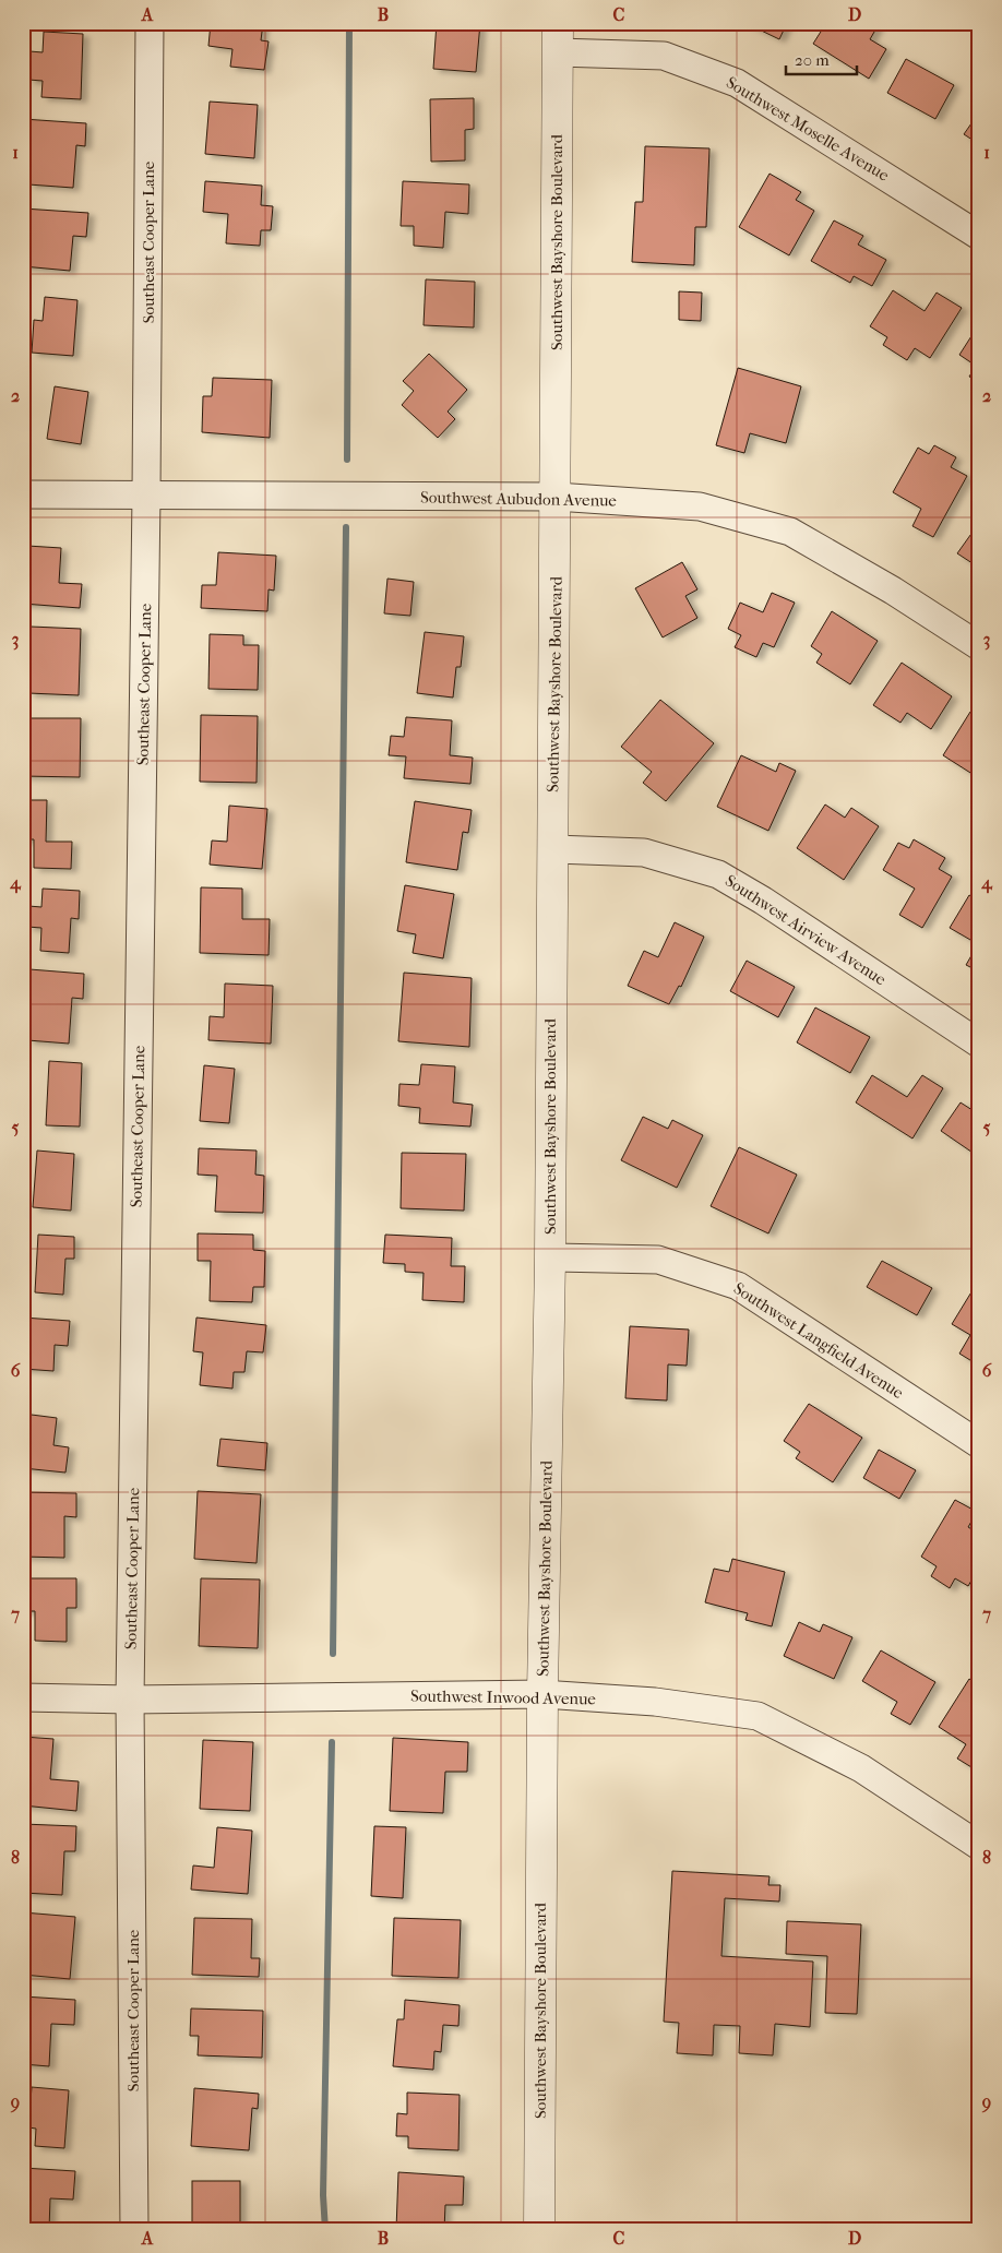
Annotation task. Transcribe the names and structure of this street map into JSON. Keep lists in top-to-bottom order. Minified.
{"streets":{"street":["Southwest Moselle Avenue","Southeast Cooper Lane","Southwest Bayshore Boulevard","Southwest Aubudon Avenue","Southwest Airview Avenue","Southwest Langfield Avenue","Southwest Inwood Avenue"]},"crossings":[["Southwest Moselle Avenue","Southwest Bayshore Boulevard"],["Southeast Cooper Lane","Southwest Aubudon Avenue"],["Southeast Cooper Lane","Southwest Inwood Avenue"],["Southwest Bayshore Boulevard","Southwest Aubudon Avenue"],["Southwest Bayshore Boulevard","Southwest Airview Avenue"],["Southwest Bayshore Boulevard","Southwest Langfield Avenue"],["Southwest Bayshore Boulevard","Southwest Inwood Avenue"]],"scale_bar":"20 m","grid":{"columns":["A","B","C","D"],"rows":["1","2","3","4","5","6","7","8","9"]}}
